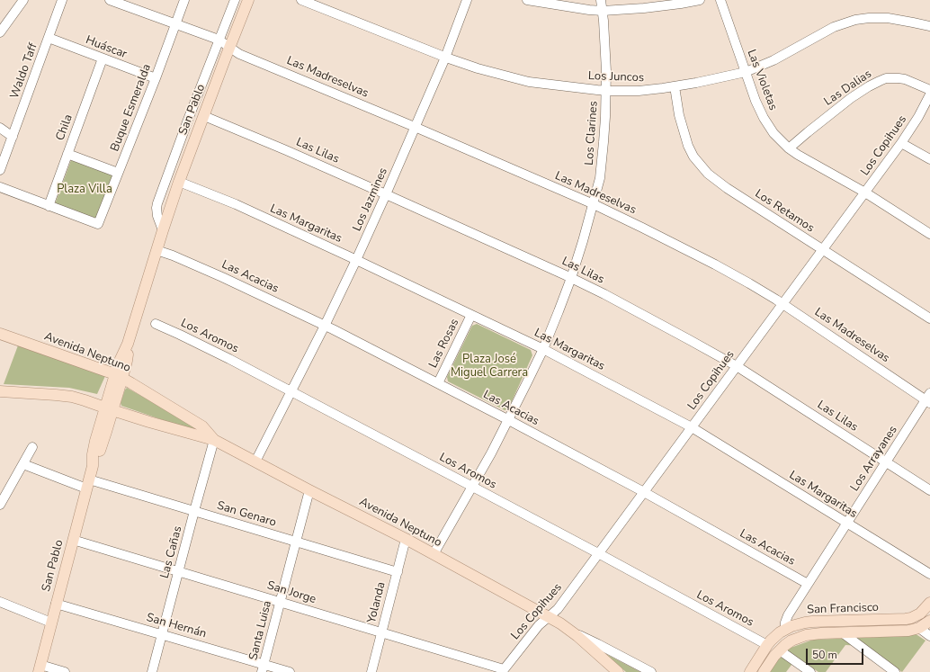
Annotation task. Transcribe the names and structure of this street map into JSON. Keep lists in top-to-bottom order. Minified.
{"streets":{"main road":["San Pablo","Avenida Neptuno","San Francisco"],"street":["Huáscar","Waldo Taff","Las Madreselvas","Los Juncos","Las Violetas","Las Dalias","Buque Esmeralda","Chila","Los Clarines","Los Copihues","Las Lilas","Los Jazmines","Los Retamos","Las Margaritas","Las Acacias","Los Aromos","Las Rosas","Los Arrayanes","San Genaro","Las Cañas","San Jorge","Yolanda","San Hernán","Santa Luisa"]},"crossings":[["Huáscar","Waldo Taff"],["Huáscar","Buque Esmeralda"],["Huáscar","Chila"],["Las Madreselvas","Buque Esmeralda"],["Las Madreselvas","San Pablo"],["Las Madreselvas","Los Clarines"],["Las Madreselvas","Los Copihues"],["Las Madreselvas","Los Jazmines"],["Las Madreselvas","Los Arrayanes"],["Los Juncos","Las Violetas"],["Los Juncos","Los Clarines"],["Los Juncos","Los Jazmines"],["Los Juncos","Los Retamos"],["Las Violetas","Las Dalias"],["Las Violetas","Los Copihues"],["Buque Esmeralda","Chila"],["San Pablo","Las Lilas"],["San Pablo","Las Margaritas"],["San Pablo","Las Acacias"],["San Pablo","Avenida Neptuno"],["San Pablo","San Genaro"],["San Pablo","San Jorge"],["San Pablo","San Hernán"],["Los Clarines","Las Lilas"],["Los Clarines","Las Margaritas"],["Los Clarines","Las Acacias"],["Los Clarines","Los Aromos"],["Los Clarines","Avenida Neptuno"],["Los Copihues","Las Lilas"],["Los Copihues","Los Retamos"],["Los Copihues","Las Margaritas"],["Los Copihues","Las Acacias"],["Los Copihues","Los Aromos"],["Los Copihues","Avenida Neptuno"],["Los Copihues","San Jorge"],["Las Lilas","Los Jazmines"],["Las Lilas","Los Arrayanes"],["Los Jazmines","Las Margaritas"],["Los Jazmines","Las Acacias"],["Los Jazmines","Los Aromos"],["Los Jazmines","Avenida Neptuno"],["Las Margaritas","Las Rosas"],["Las Margaritas","Los Arrayanes"],["Las Acacias","Las Rosas"],["Las Acacias","Los Arrayanes"],["Los Aromos","San Francisco"],["Avenida Neptuno","Las Cañas"],["Avenida Neptuno","Yolanda"],["Avenida Neptuno","Santa Luisa"],["Los Arrayanes","San Francisco"],["San Genaro","Las Cañas"],["San Genaro","Yolanda"],["San Genaro","Santa Luisa"],["Las Cañas","San Jorge"],["Las Cañas","San Hernán"],["San Jorge","Yolanda"],["San Jorge","Santa Luisa"],["San Hernán","Santa Luisa"]],"parks":["Plaza Villa","Plaza José Miguel Carrera"],"scale_bar":"50 m"}
